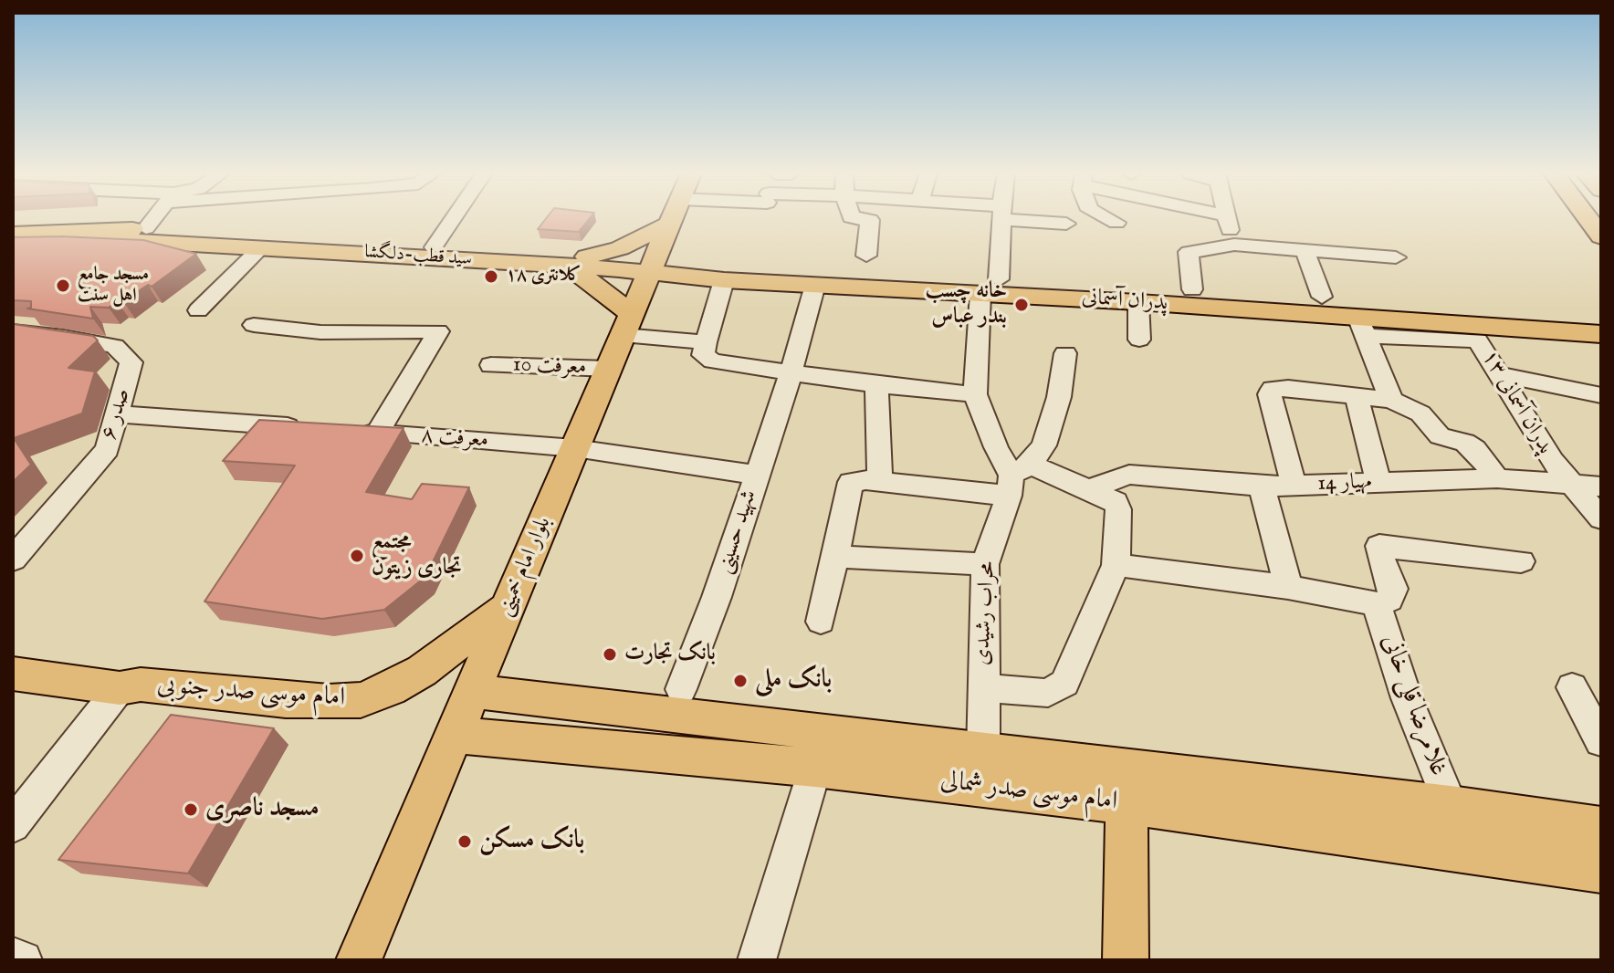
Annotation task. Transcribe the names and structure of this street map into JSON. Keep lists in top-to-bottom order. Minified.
{"streets":{"main road":["سید قطب-دلگشا","پدران آسمانی","بلوار امام خمینی","امام موسی صدر جنوبی","امام موسی صدر شمالی"],"street":["معرفت 10","پدران آسمانی ۱۳","صدر ۶","معرفت ۸","مهیار 14","شهید حسینی","محراب رشیدی","غلامرضا قلی خانی"]},"crossings":[["سید قطب-دلگشا","پدران آسمانی"],["سید قطب-دلگشا","بلوار امام خمینی"],["پدران آسمانی","پدران آسمانی ۱۳"],["پدران آسمانی","شهید حسینی"],["پدران آسمانی","بلوار امام خمینی"],["معرفت 10","بلوار امام خمینی"],["پدران آسمانی ۱۳","مهیار 14"],["معرفت ۸","شهید حسینی"],["معرفت ۸","بلوار امام خمینی"],["بلوار امام خمینی","امام موسی صدر جنوبی"],["بلوار امام خمینی","امام موسی صدر شمالی"],["محراب رشیدی","امام موسی صدر شمالی"],["غلامرضا قلی خانی","امام موسی صدر شمالی"]],"places":["کلانتری ۱۸","مسجد جامع اهل سنت","خانه چسب بندر عباس","مجتمع تجاری زیتون","بانک تجارت","بانک ملی","مسجد ناصری","بانک مسکن"]}
